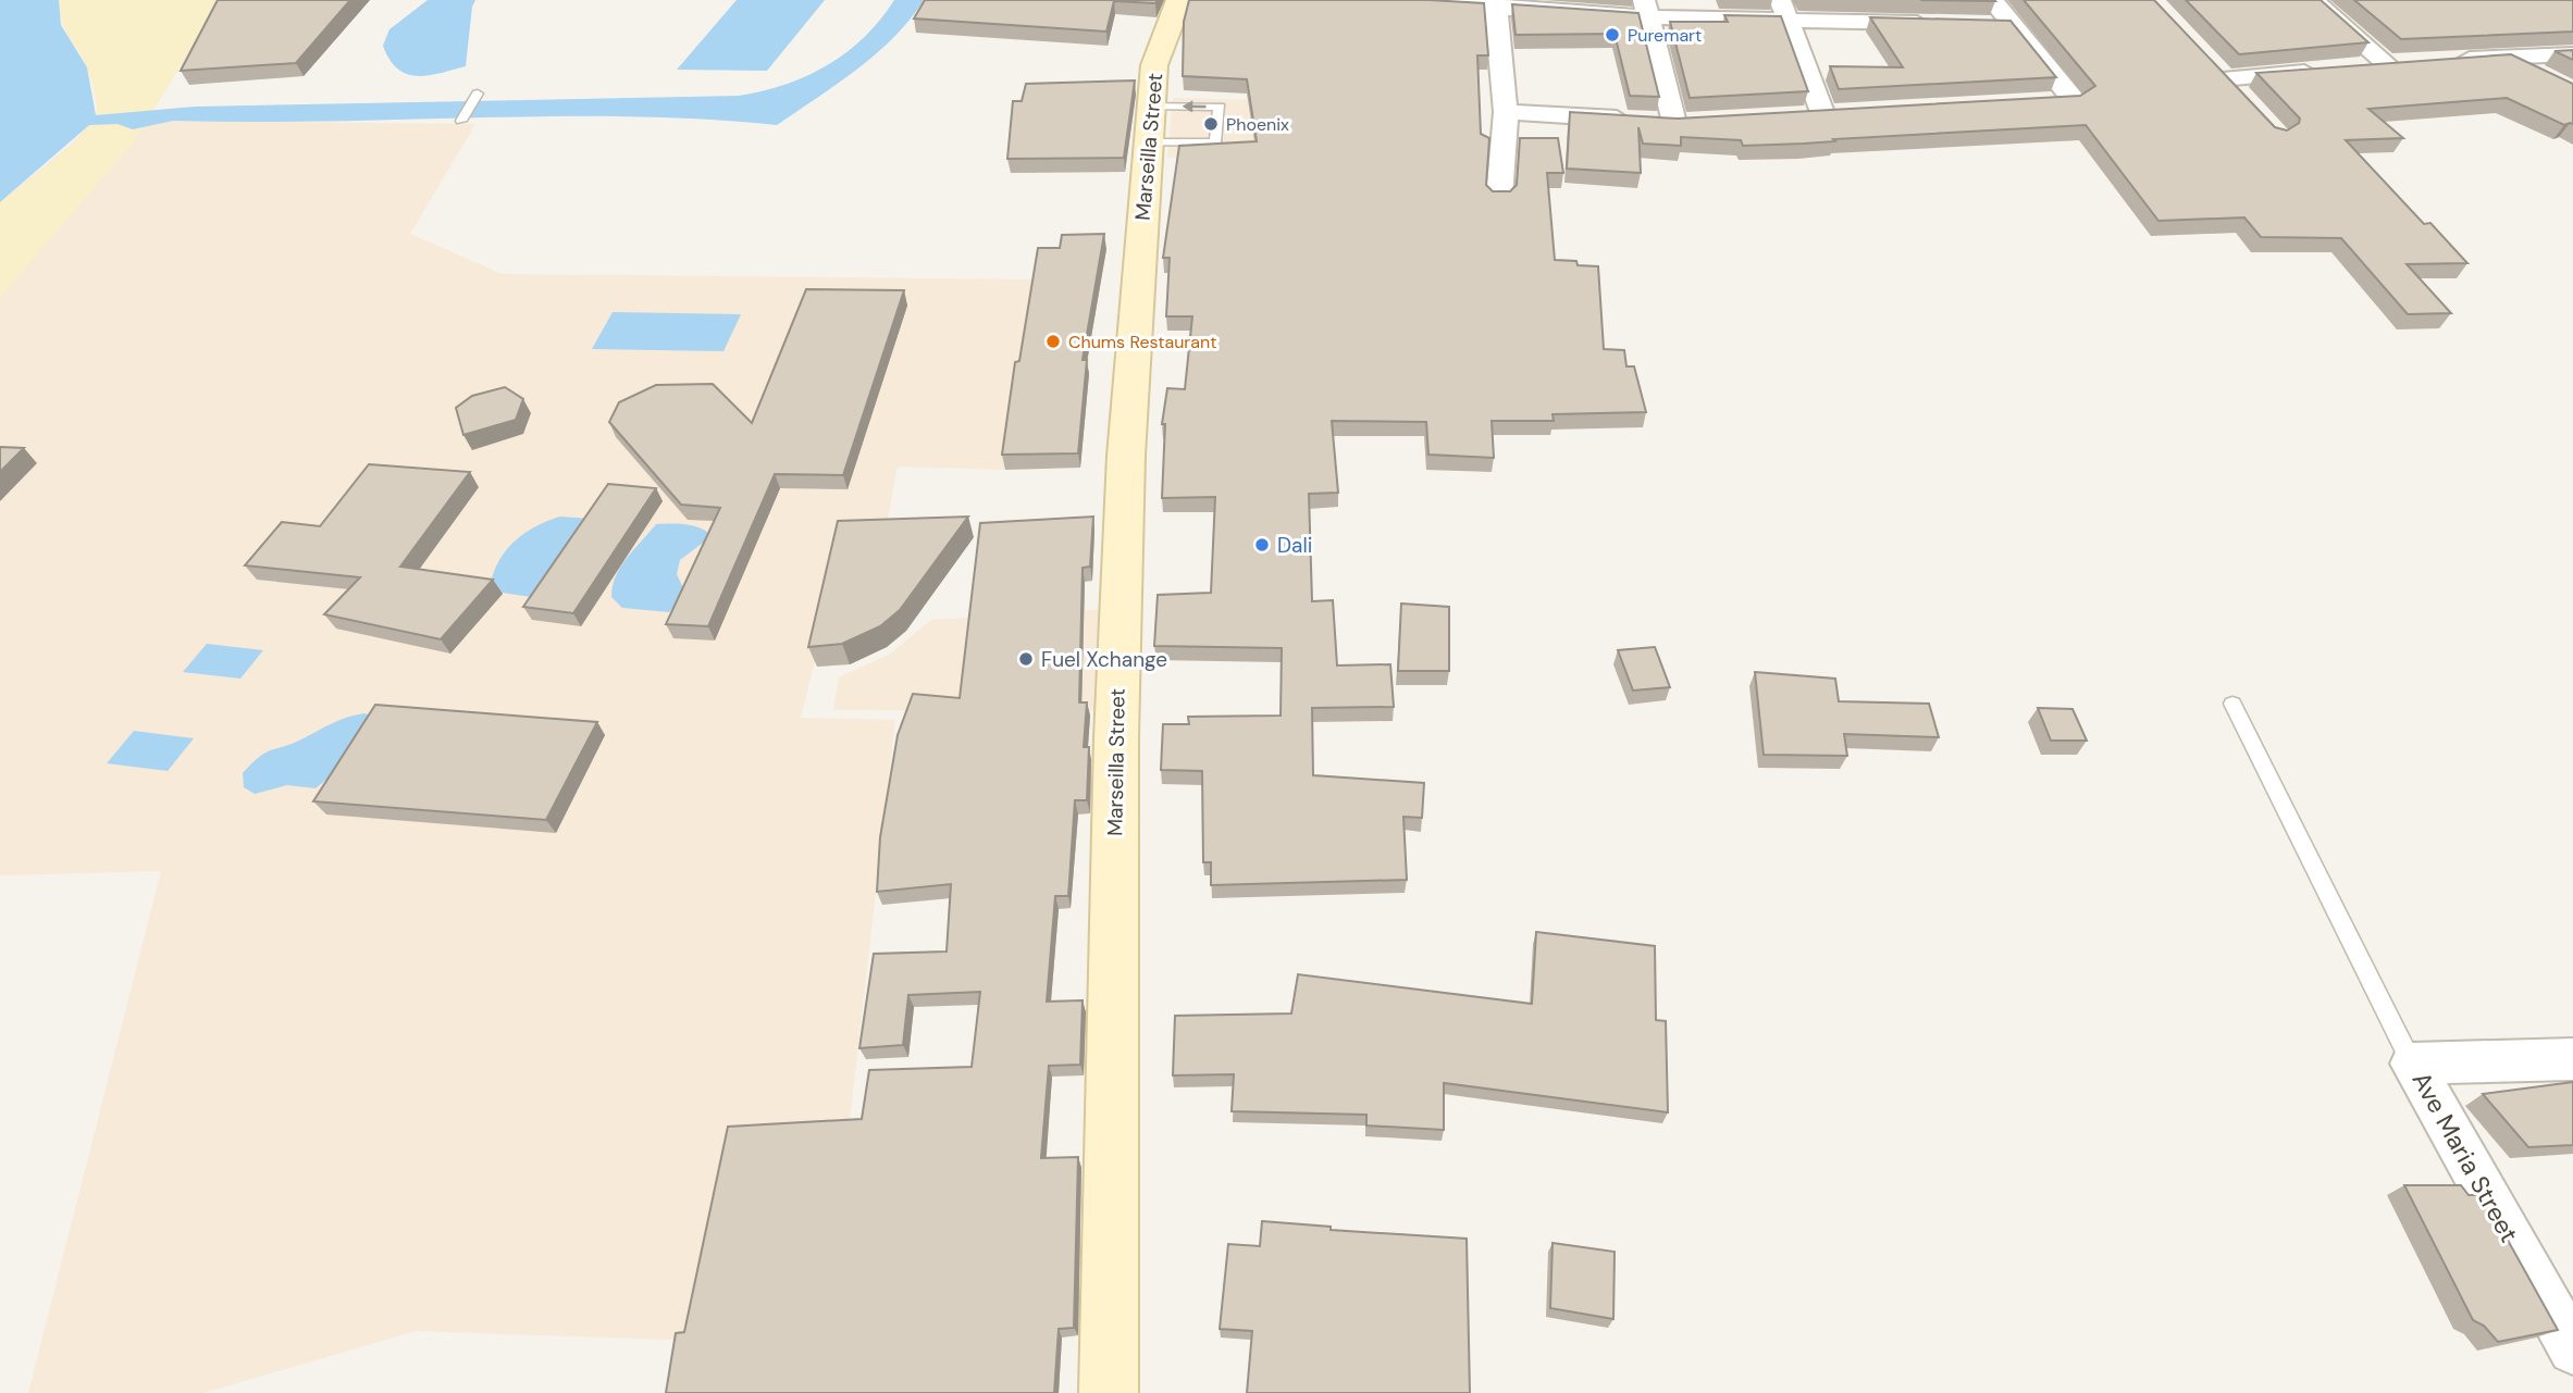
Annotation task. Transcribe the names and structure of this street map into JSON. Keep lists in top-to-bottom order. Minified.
{"streets":{"main road":["Marseilla Street"],"street":["Ave Maria Street"]},"places":["Puremart","Phoenix","Chums Restaurant","Dali","Fuel Xchange"]}
